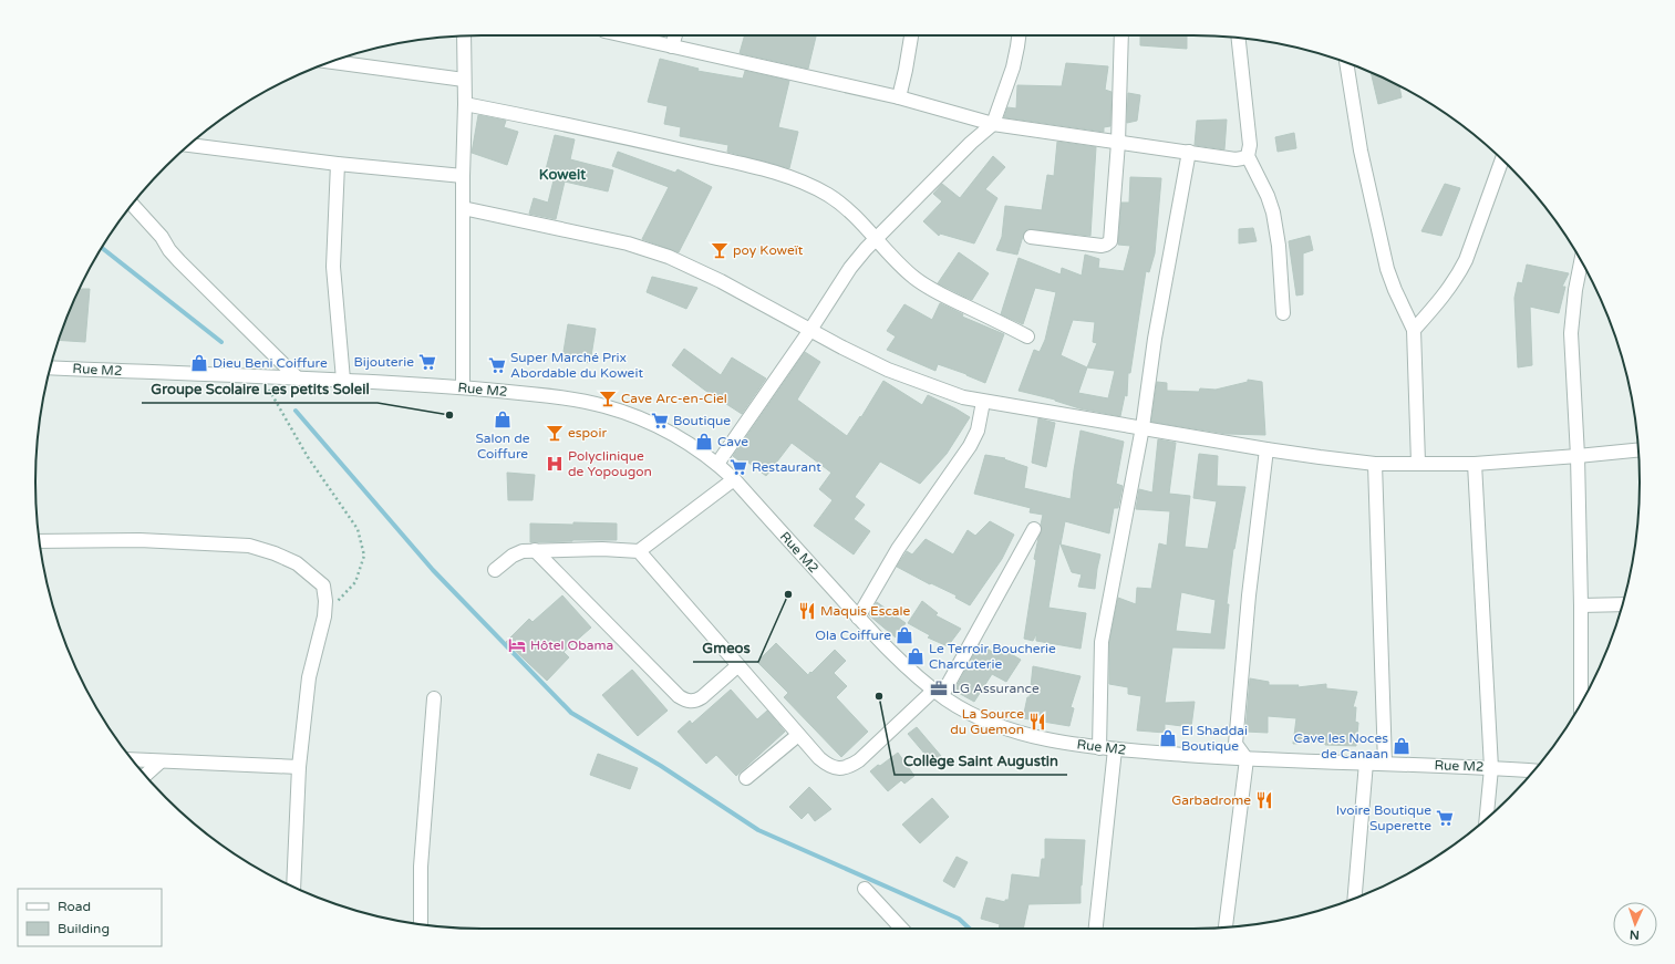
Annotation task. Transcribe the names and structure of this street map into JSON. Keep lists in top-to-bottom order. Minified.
{"streets":{"street":["Rue M2"]},"districts":["Koweit"],"places":{"bar":["poy Koweït","Cave Arc-en-Ciel","espoir"],"supermarket":["Bijouterie","Super Marché Prix Abordable du Koweit","Boutique","Restaurant","Ivoire Boutique Superette"],"shop":["Dieu Beni Coiffure","Salon de Coiffure","Cave","Ola Coiffure","Le Terroir Boucherie Charcuterie","El Shaddai Boutique","Cave les Noces de Canaan"],"other":["Groupe Scolaire Les petits Soleil","Gmeos","Collège Saint Augustin"],"hospital":["Polyclinique de Yopougon"],"restaurant":["Maquis Escale","La Source du Guemon","Garbadrome"],"hotel":["Hôtel Obama"],"office":["LG Assurance"]},"legend":["Road","Building"],"north":"bottom"}
